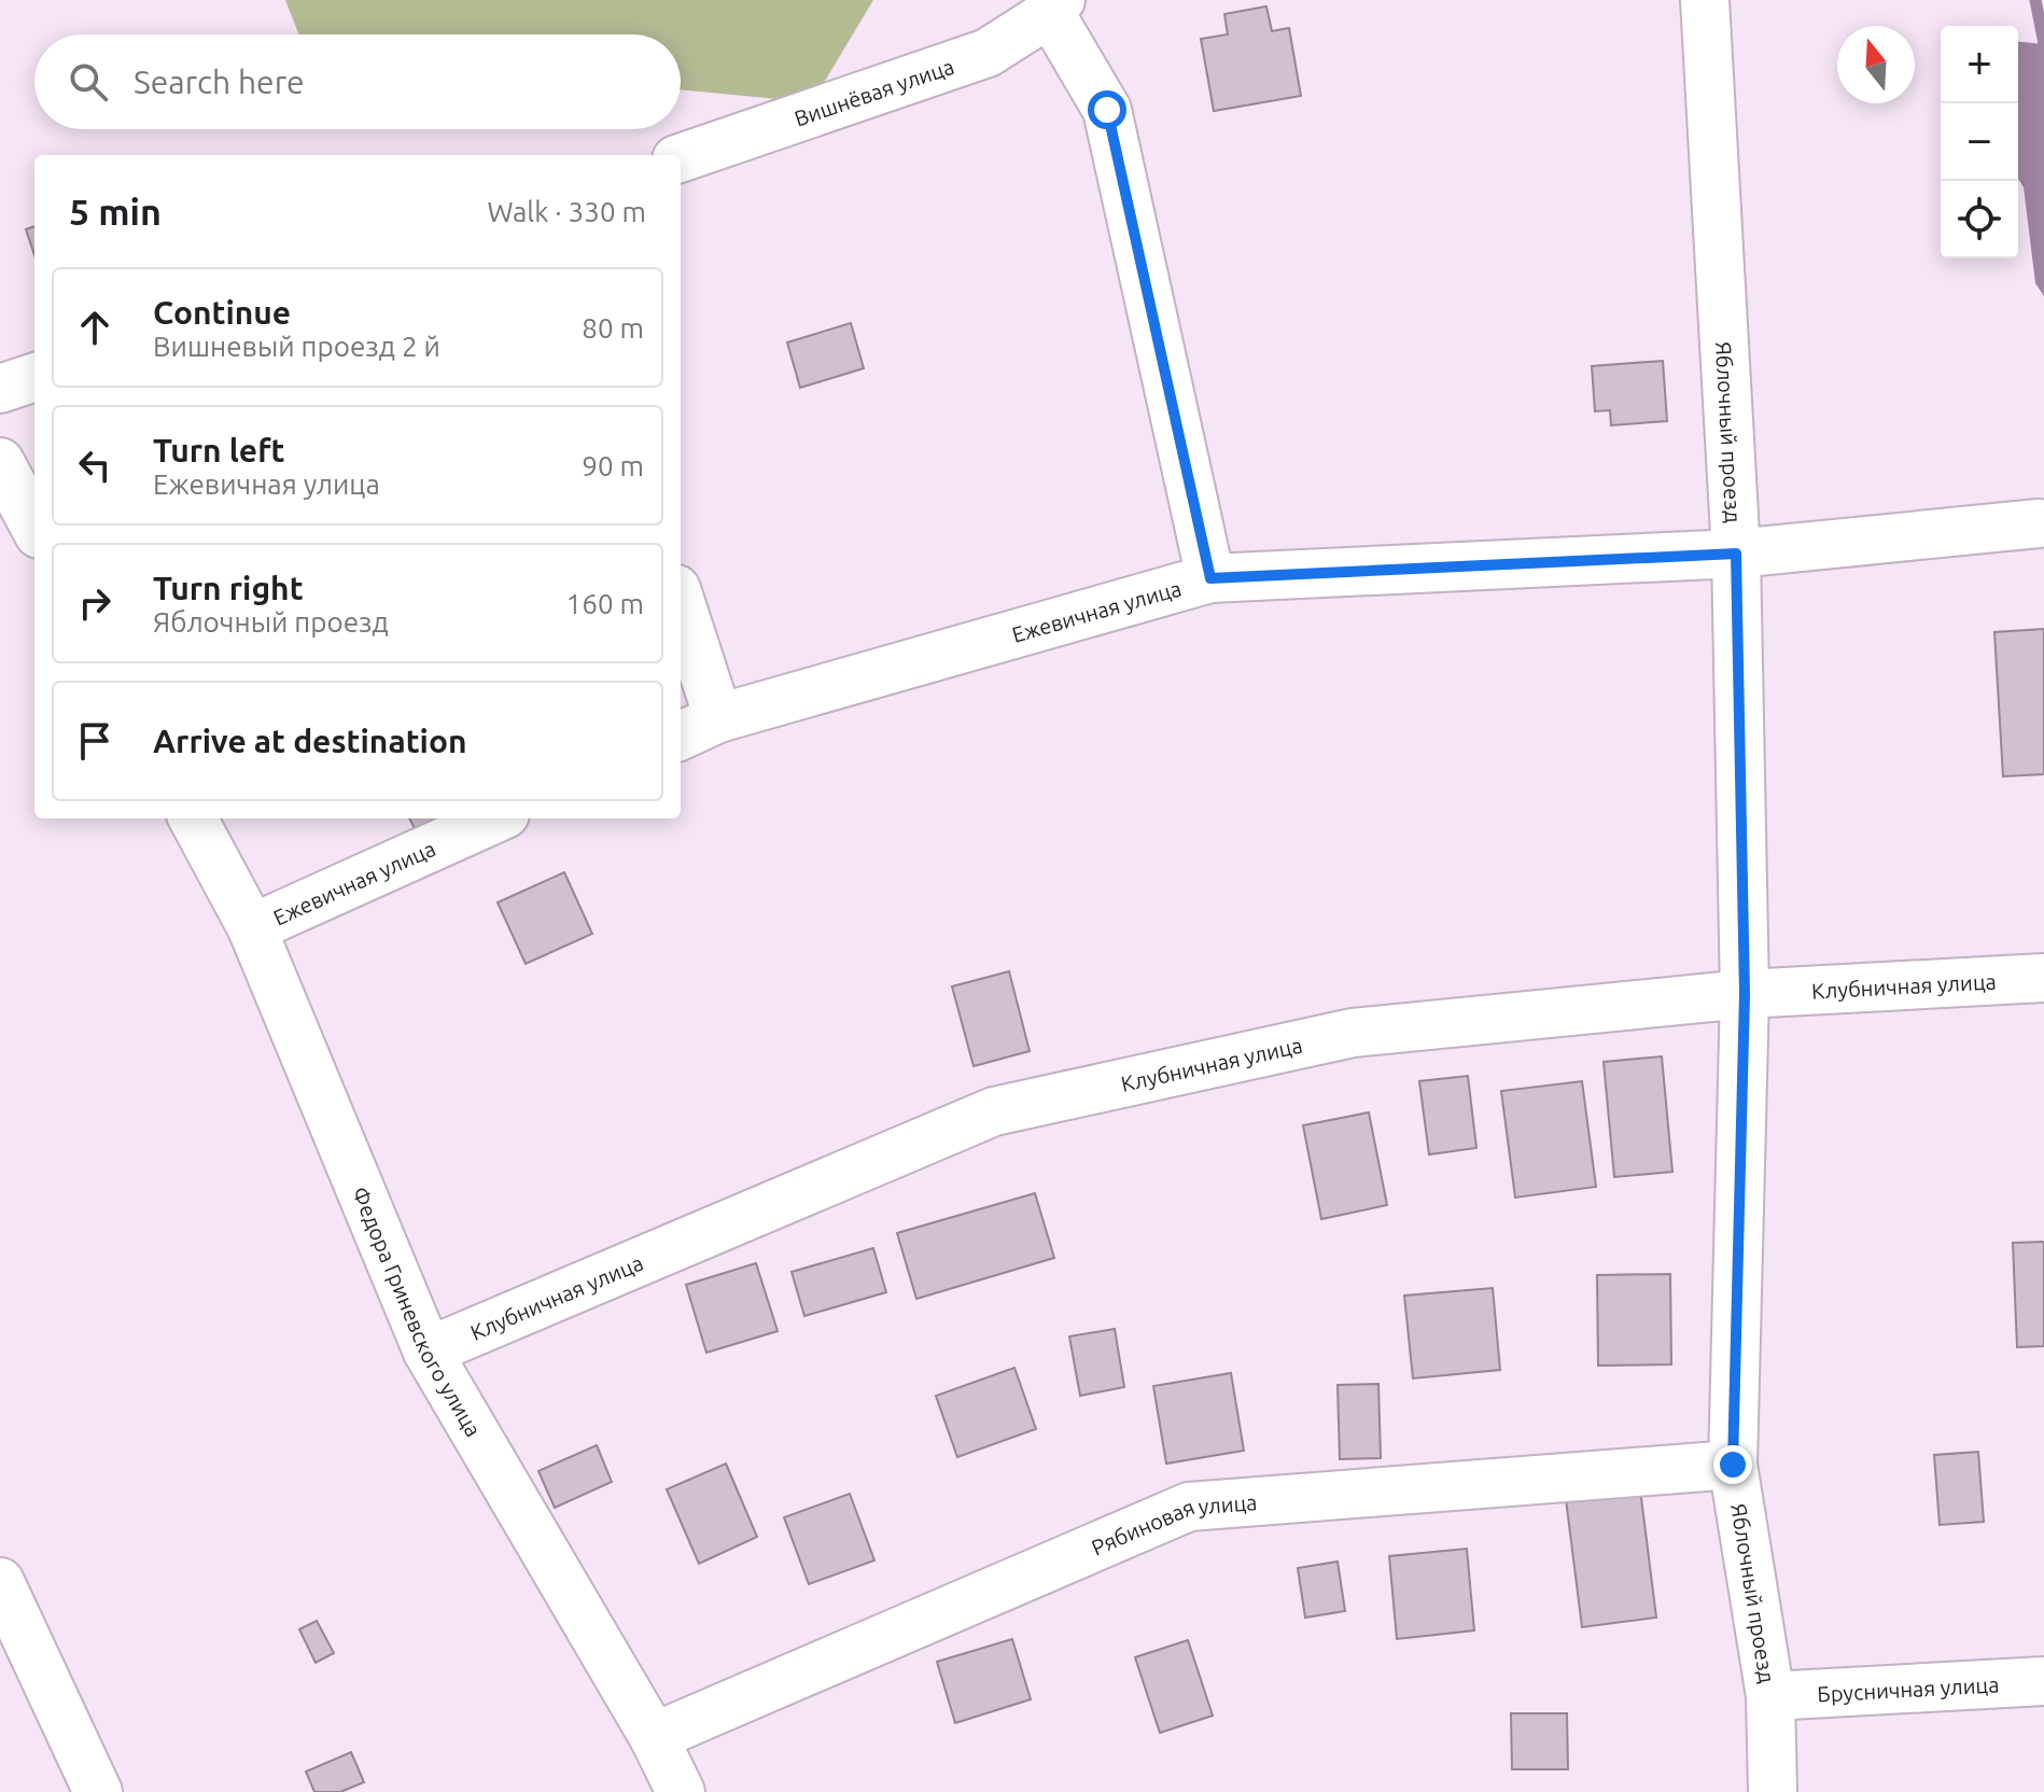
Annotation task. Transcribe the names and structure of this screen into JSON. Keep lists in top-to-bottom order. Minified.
{"streets":{"street":["Вишнёвая улица","Яблочный проезд","Ежевичная улица","Клубничная улица","Федора Гриневского улица","Рябиновая улица","Брусничная улица"]},"crossings":[["Яблочный проезд","Ежевичная улица"],["Яблочный проезд","Клубничная улица"],["Яблочный проезд","Рябиновая улица"],["Яблочный проезд","Брусничная улица"],["Ежевичная улица","Федора Гриневского улица"],["Клубничная улица","Федора Гриневского улица"],["Федора Гриневского улица","Рябиновая улица"]],"north":"top","page":{"map_buttons":["+","−"],"search":"Search here","heading":["5 min","Walk · 330 m"],"list":[["Continue","Вишневый проезд 2 й","80 m"],["Turn left","Ежевичная улица","90 m"],["Turn right","Яблочный проезд","160 m"],"Arrive at destination"]}}
